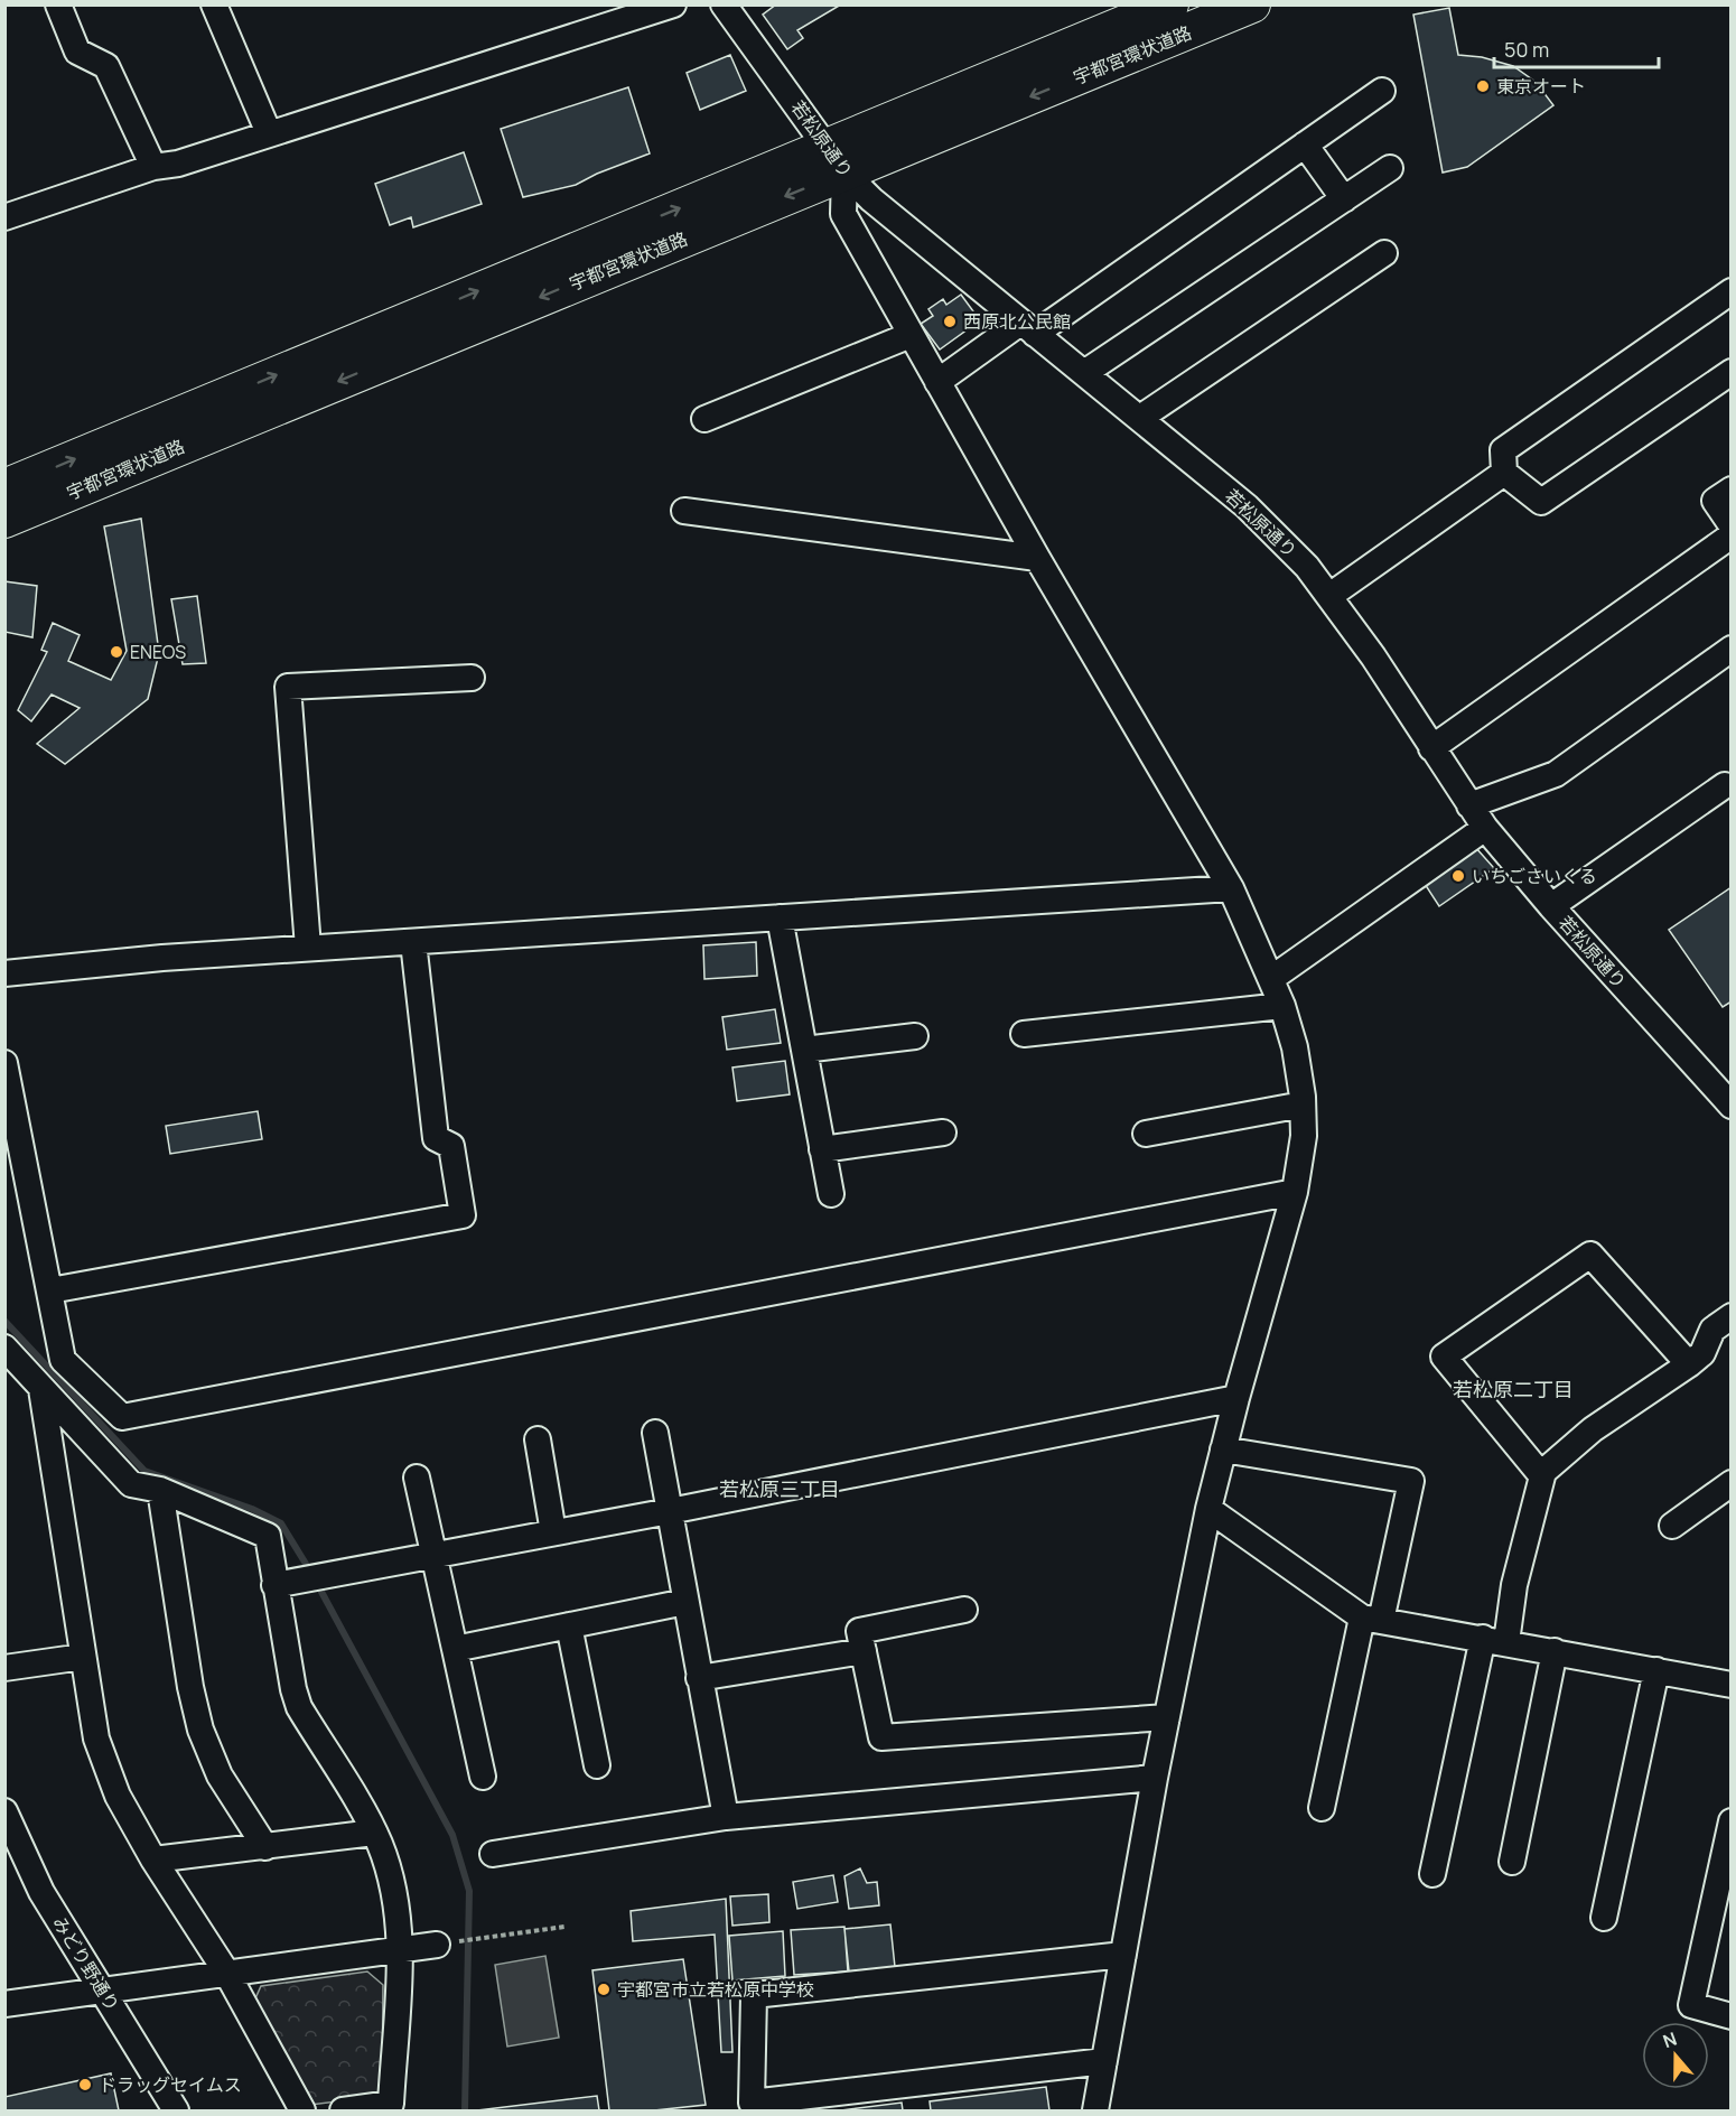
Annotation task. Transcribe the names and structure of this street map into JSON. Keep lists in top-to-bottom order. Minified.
{"streets":{"highway":["宇都宮環状道路"],"street":["若松原通り","みどり野通り"]},"crossings":[["宇都宮環状道路","若松原通り"]],"districts":["若松原二丁目","若松原三丁目"],"places":["東京オート","西原北公民館","ENEOS","いちごさいくる","宇都宮市立若松原中学校","ドラッグセイムス"],"scale_bar":"50 m","north":"top"}
